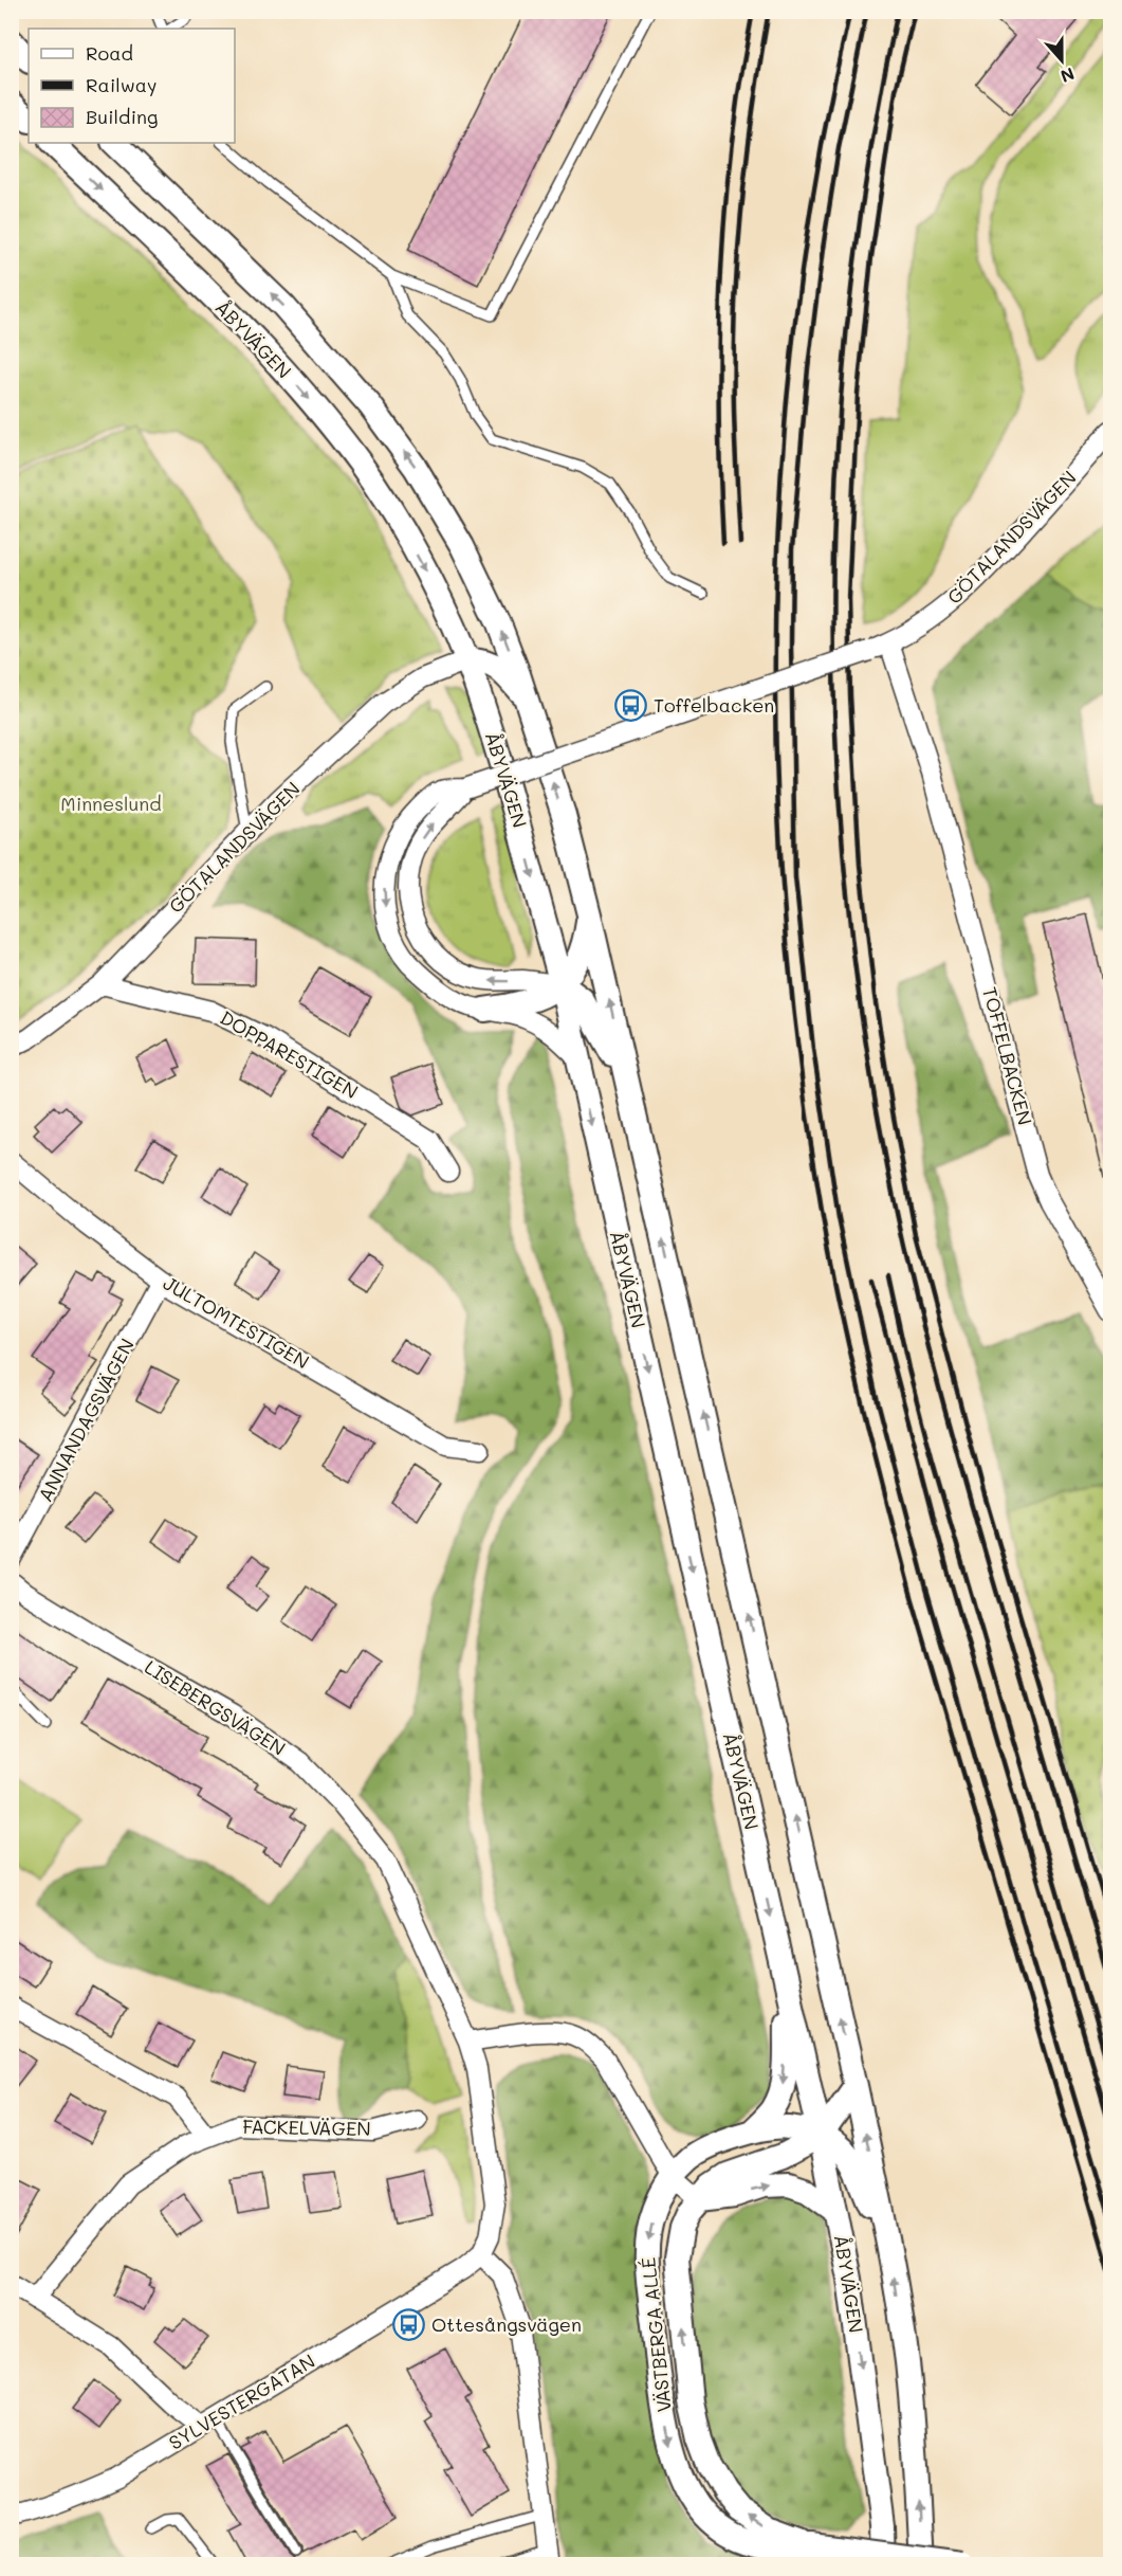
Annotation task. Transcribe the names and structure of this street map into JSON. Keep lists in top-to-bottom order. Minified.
{"streets":{"street":["ÅBYVÄGEN","GÖTALANDSVÄGEN","DOPPARESTIGEN","TOFFELBACKEN","JULTOMTESTIGEN","ANNANDAGSVÄGEN","LISEBERGSVÄGEN","FACKELVÄGEN","VÄSTBERGA ALLÉ","SYLVESTERGATAN"]},"crossings":[["ÅBYVÄGEN","GÖTALANDSVÄGEN"],["ÅBYVÄGEN","VÄSTBERGA ALLÉ"],["GÖTALANDSVÄGEN","DOPPARESTIGEN"],["GÖTALANDSVÄGEN","TOFFELBACKEN"],["JULTOMTESTIGEN","ANNANDAGSVÄGEN"],["LISEBERGSVÄGEN","SYLVESTERGATAN"]],"parks":["Minneslund"],"places":{"bus stop":["Toffelbacken","Ottesångsvägen"]},"legend":["Road","Railway","Building"],"north":"bottom"}
